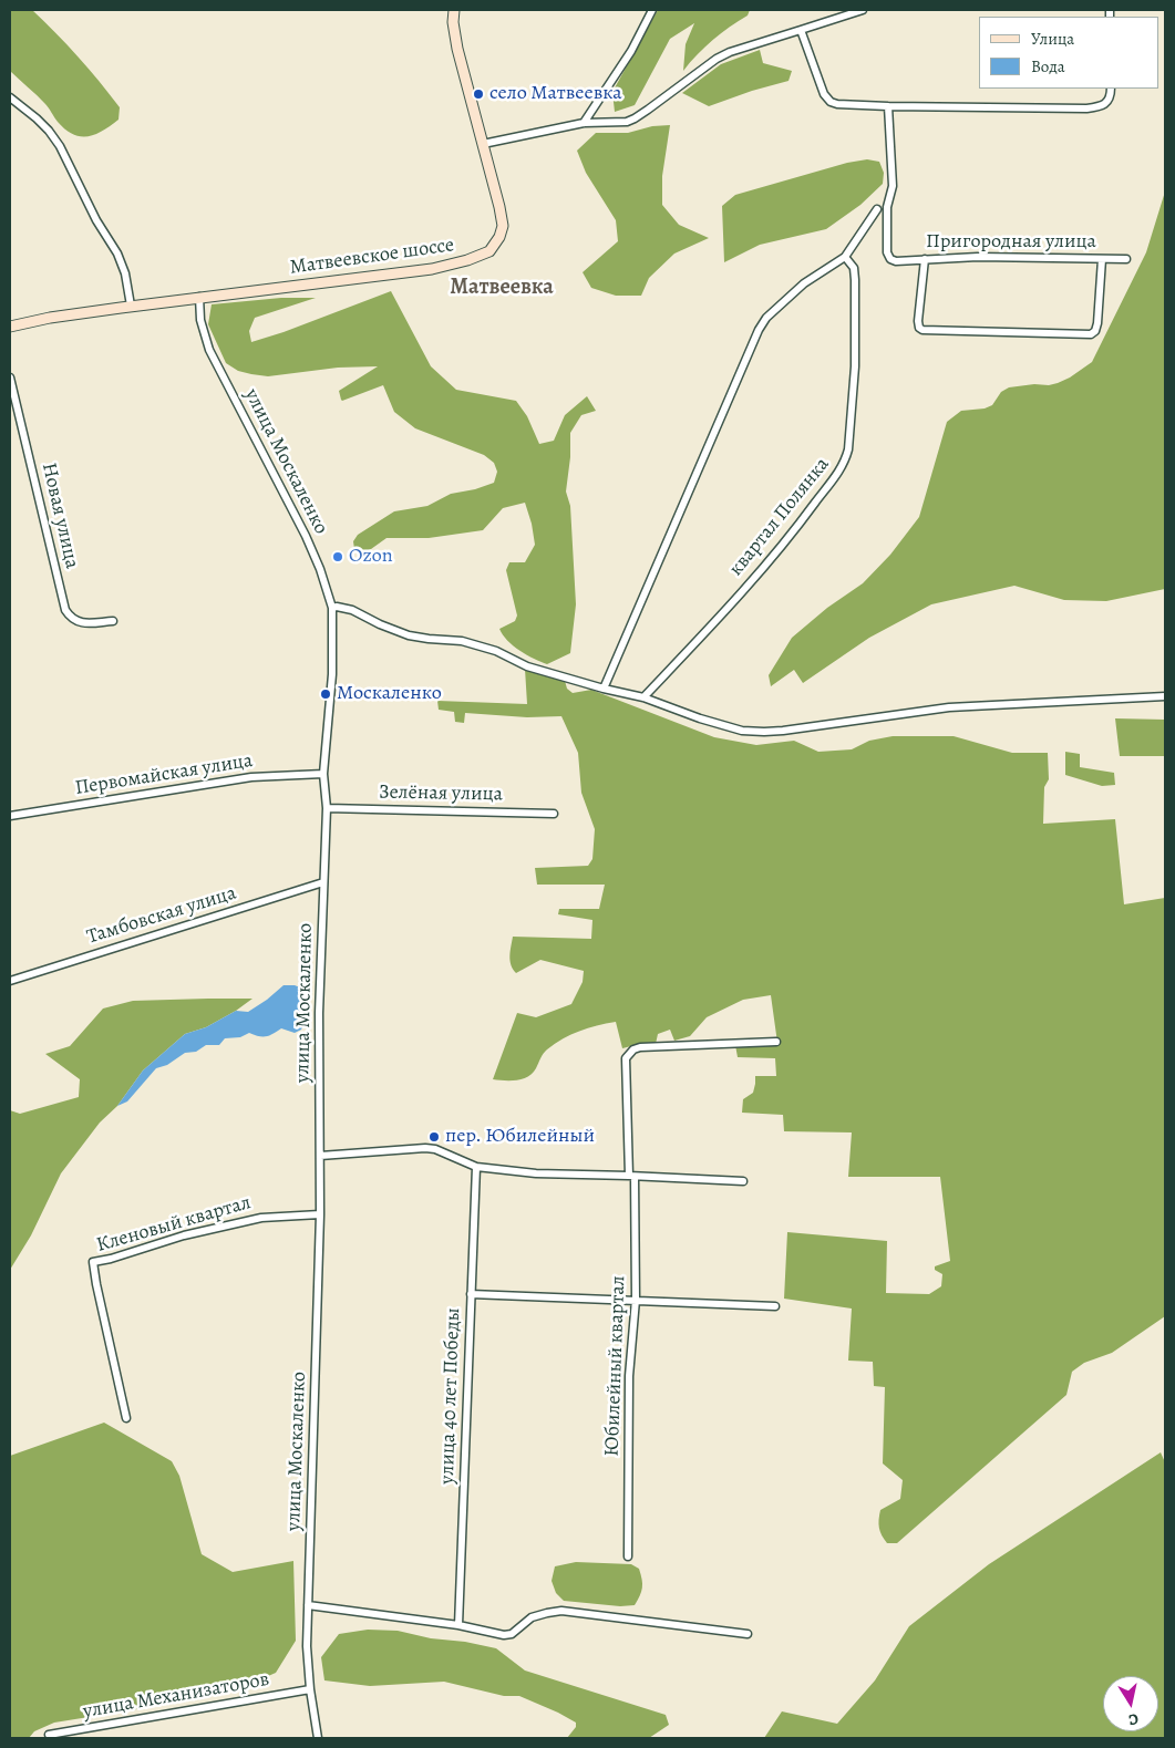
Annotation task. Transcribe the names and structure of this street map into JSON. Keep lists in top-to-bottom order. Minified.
{"streets":{"main road":["Матвеевское шоссе"],"street":["Пригородная улица","улица Москаленко","Новая улица","квартал Полянка","Первомайская улица","Зелёная улица","Тамбовская улица","Кленовый квартал","Юбилейный квартал","улица 40 лет Победы","улица Механизаторов"]},"crossings":[["Матвеевское шоссе","улица Москаленко"],["улица Москаленко","Первомайская улица"],["улица Москаленко","Зелёная улица"],["улица Москаленко","Тамбовская улица"],["улица Москаленко","Кленовый квартал"],["улица Москаленко","улица Механизаторов"]],"districts":["Матвеевка"],"places":["село Матвеевка","Ozon","Москаленко","пер. Юбилейный"],"legend":["Улица","Вода"],"north":"bottom"}
